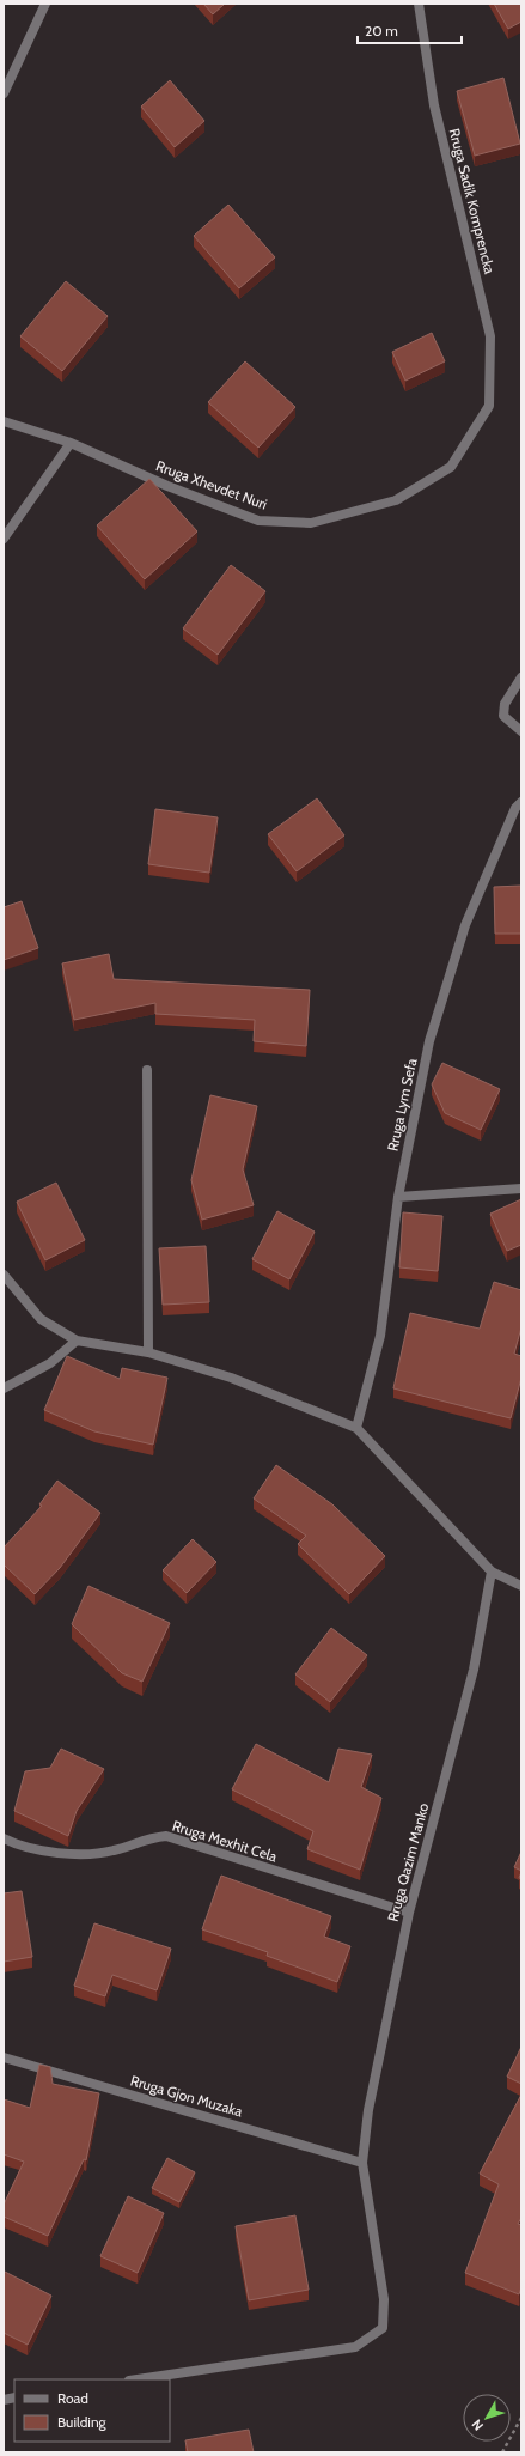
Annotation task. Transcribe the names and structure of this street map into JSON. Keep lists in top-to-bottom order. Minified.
{"streets":{"street":["Rruga Sadik Komprencka","Rruga Xhevdet Nuri","Rruga Lym Sefa","Rruga Mexhit Cela","Rruga Qazim Manko","Rruga Gjon Muzaka"]},"crossings":[["Rruga Sadik Komprencka","Rruga Xhevdet Nuri"],["Rruga Mexhit Cela","Rruga Qazim Manko"],["Rruga Qazim Manko","Rruga Gjon Muzaka"]],"legend":["Road","Building"],"scale_bar":"20 m","north":"bottom left"}
